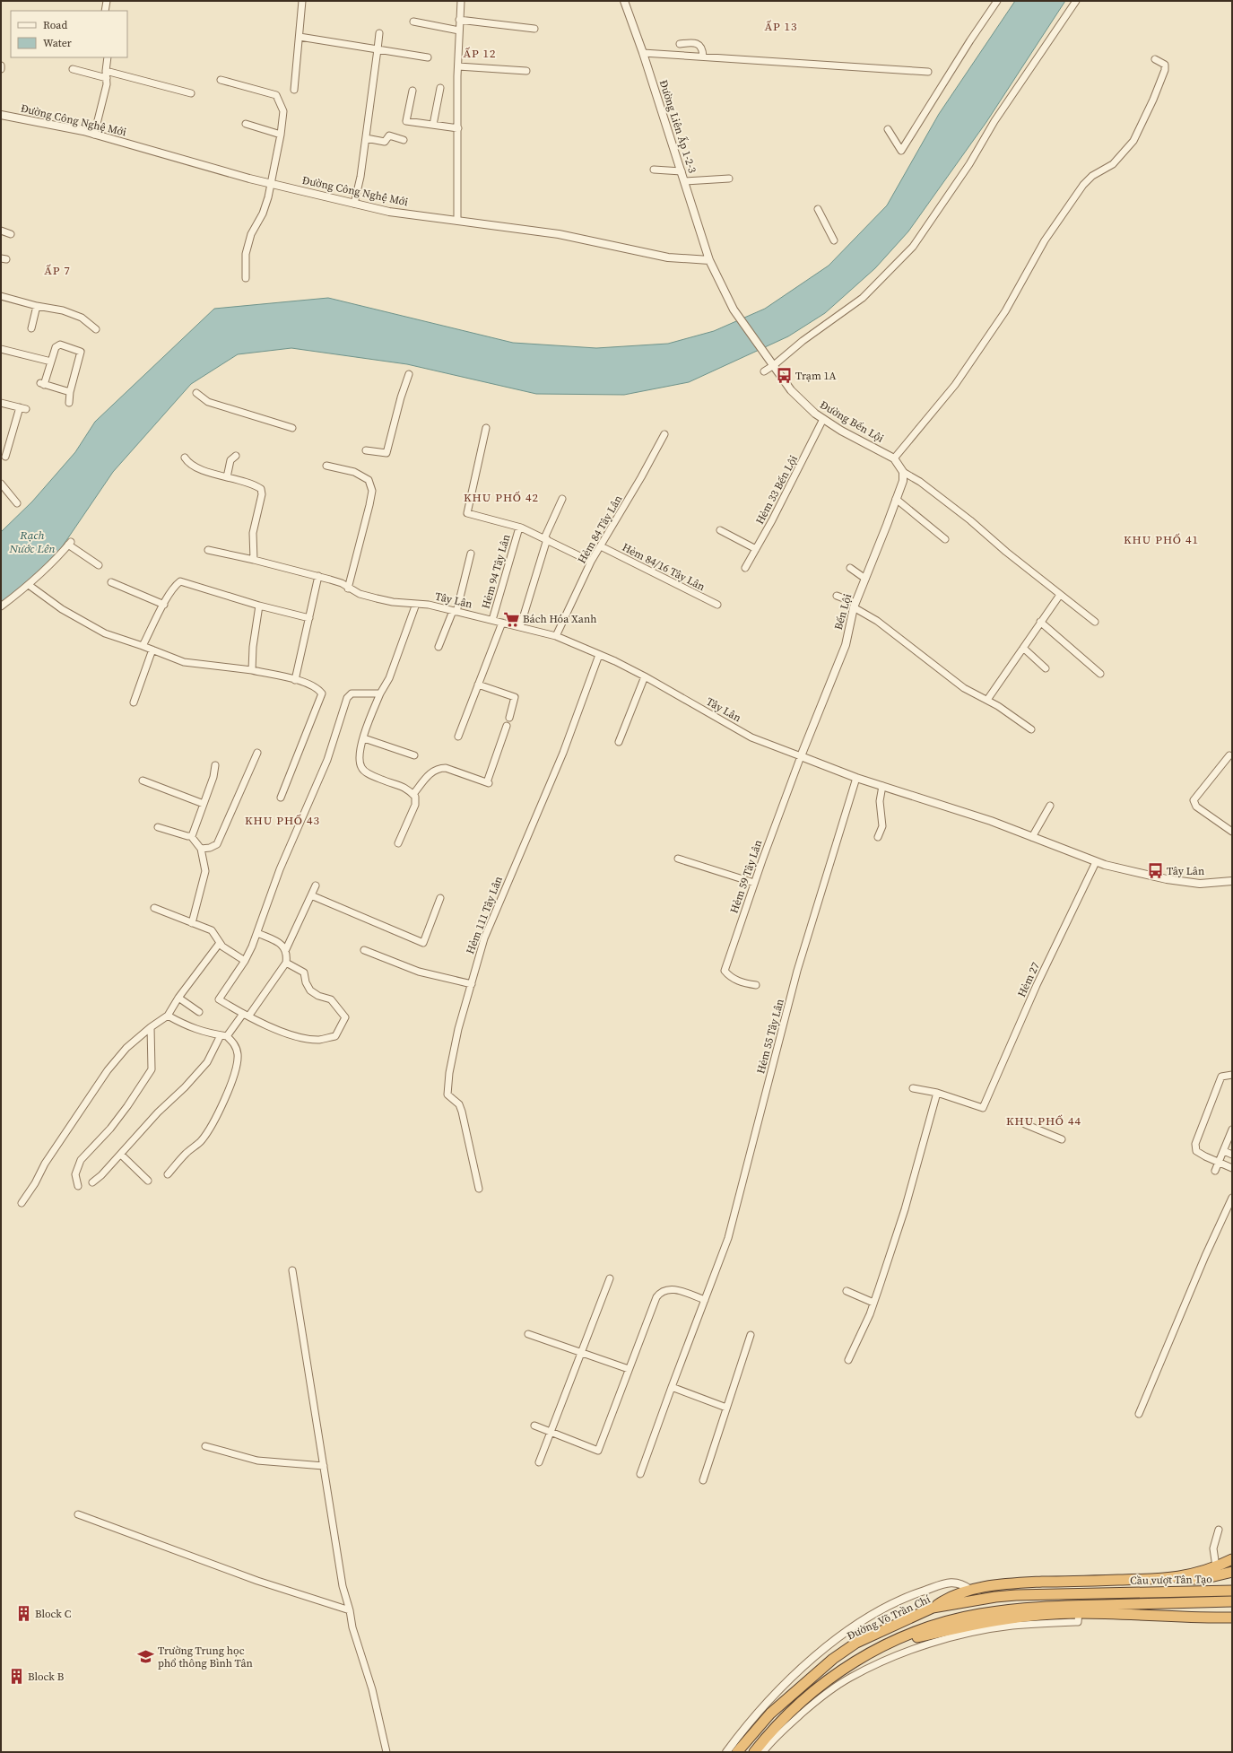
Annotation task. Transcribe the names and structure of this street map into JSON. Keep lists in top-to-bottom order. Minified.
{"streets":{"highway":["Cầu vượt Tân Tạo","Đường Võ Trần Chí"],"street":["Đường Công Nghệ Mới","Đường Liên Ấp 1-2-3","Đường Bến Lội","Hẻm 33 Bến Lội","Hẻm 84 Tây Lân","Hẻm 84/16 Tây Lân","Hẻm 94 Tây Lân","Tây Lân","Bến Lội","Hẻm 59 Tây Lân","Hẻm 111 Tây Lân","Hẻm 27","Hẻm 55 Tây Lân"]},"crossings":[["Đường Công Nghệ Mới","Đường Liên Ấp 1-2-3"],["Đường Liên Ấp 1-2-3","Đường Bến Lội"],["Đường Bến Lội","Hẻm 33 Bến Lội"],["Đường Bến Lội","Bến Lội"],["Hẻm 84 Tây Lân","Hẻm 84/16 Tây Lân"],["Hẻm 84 Tây Lân","Tây Lân"],["Hẻm 94 Tây Lân","Tây Lân"],["Tây Lân","Bến Lội"],["Tây Lân","Hẻm 59 Tây Lân"],["Tây Lân","Hẻm 111 Tây Lân"],["Tây Lân","Hẻm 27"],["Tây Lân","Hẻm 55 Tây Lân"],["Bến Lội","Hẻm 59 Tây Lân"],["Cầu vượt Tân Tạo","Đường Võ Trần Chí"]],"districts":["ẤP 13","ẤP 12","ẤP 7","KHU PHỐ 42","KHU PHỐ 41","KHU PHỐ 43","KHU PHỐ 44"],"water":["Rạch Nước Lên"],"places":{"bus stop":["Trạm 1A","Tây Lân"],"supermarket":["Bách Hóa Xanh"],"building":["Block C","Block B"],"school or university":["Trường Trung học phổ thông Bình Tân"]},"legend":["Road","Water"]}
